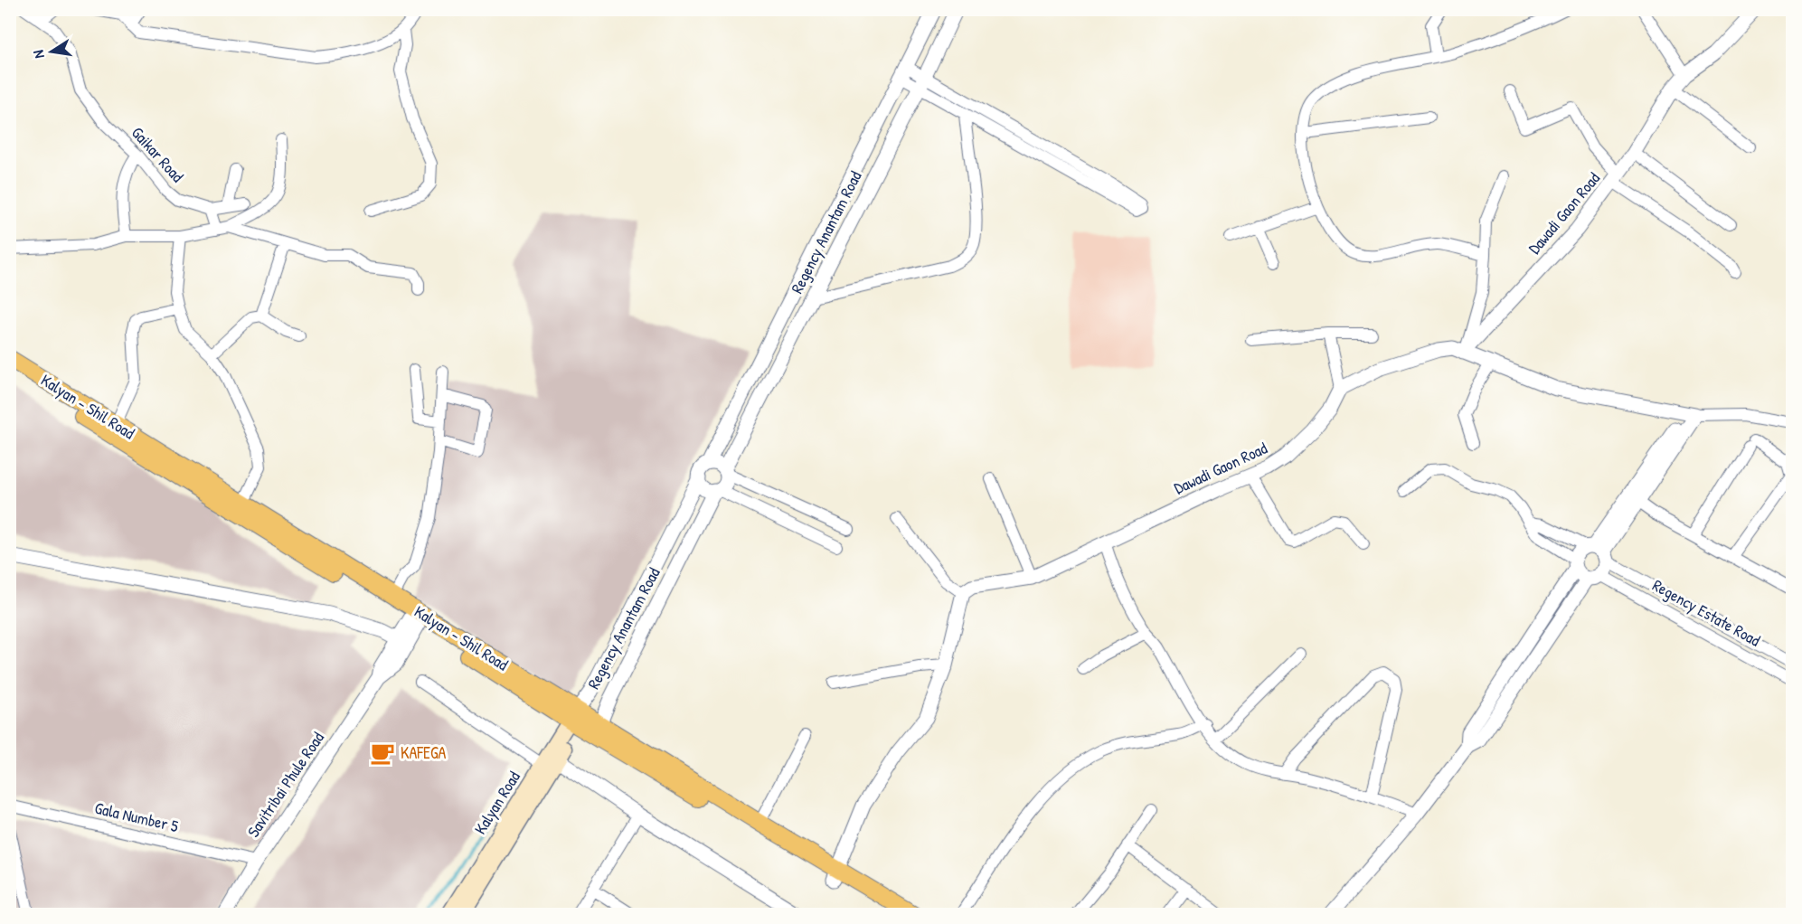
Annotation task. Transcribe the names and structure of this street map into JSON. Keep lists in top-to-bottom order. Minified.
{"streets":{"main road":["Kalyan - Shil Road","Kalyan Road"],"street":["Gaikar Road","Dawadi Gaon Road","Regency Anantam Road","Regency Estate Road","Savitribai Phule Road","Gala Number 5"]},"crossings":[["Regency Anantam Road","Kalyan - Shil Road"],["Regency Anantam Road","Kalyan Road"],["Kalyan - Shil Road","Savitribai Phule Road"],["Kalyan - Shil Road","Kalyan Road"],["Savitribai Phule Road","Gala Number 5"]],"places":{"cafe":["KAFEGA"]},"north":"left"}
